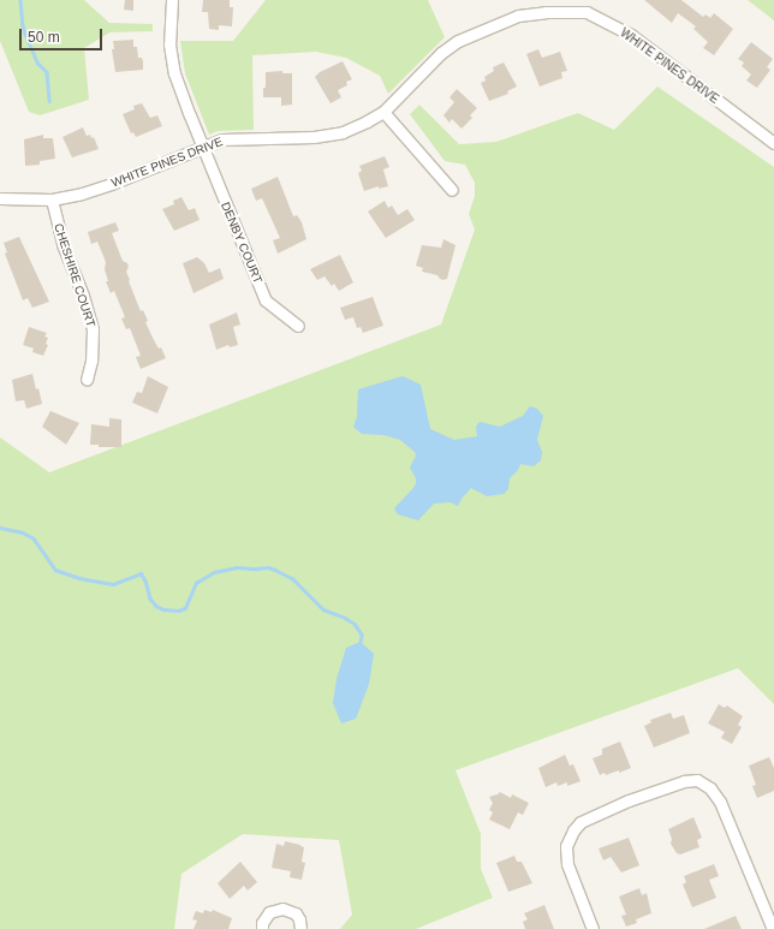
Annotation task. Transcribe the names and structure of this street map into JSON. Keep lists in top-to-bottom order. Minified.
{"streets":{"street":["WHITE PINES DRIVE","DENBY COURT","CHESHIRE COURT"]},"crossings":[["WHITE PINES DRIVE","DENBY COURT"],["WHITE PINES DRIVE","CHESHIRE COURT"]],"scale_bar":"50 m"}
